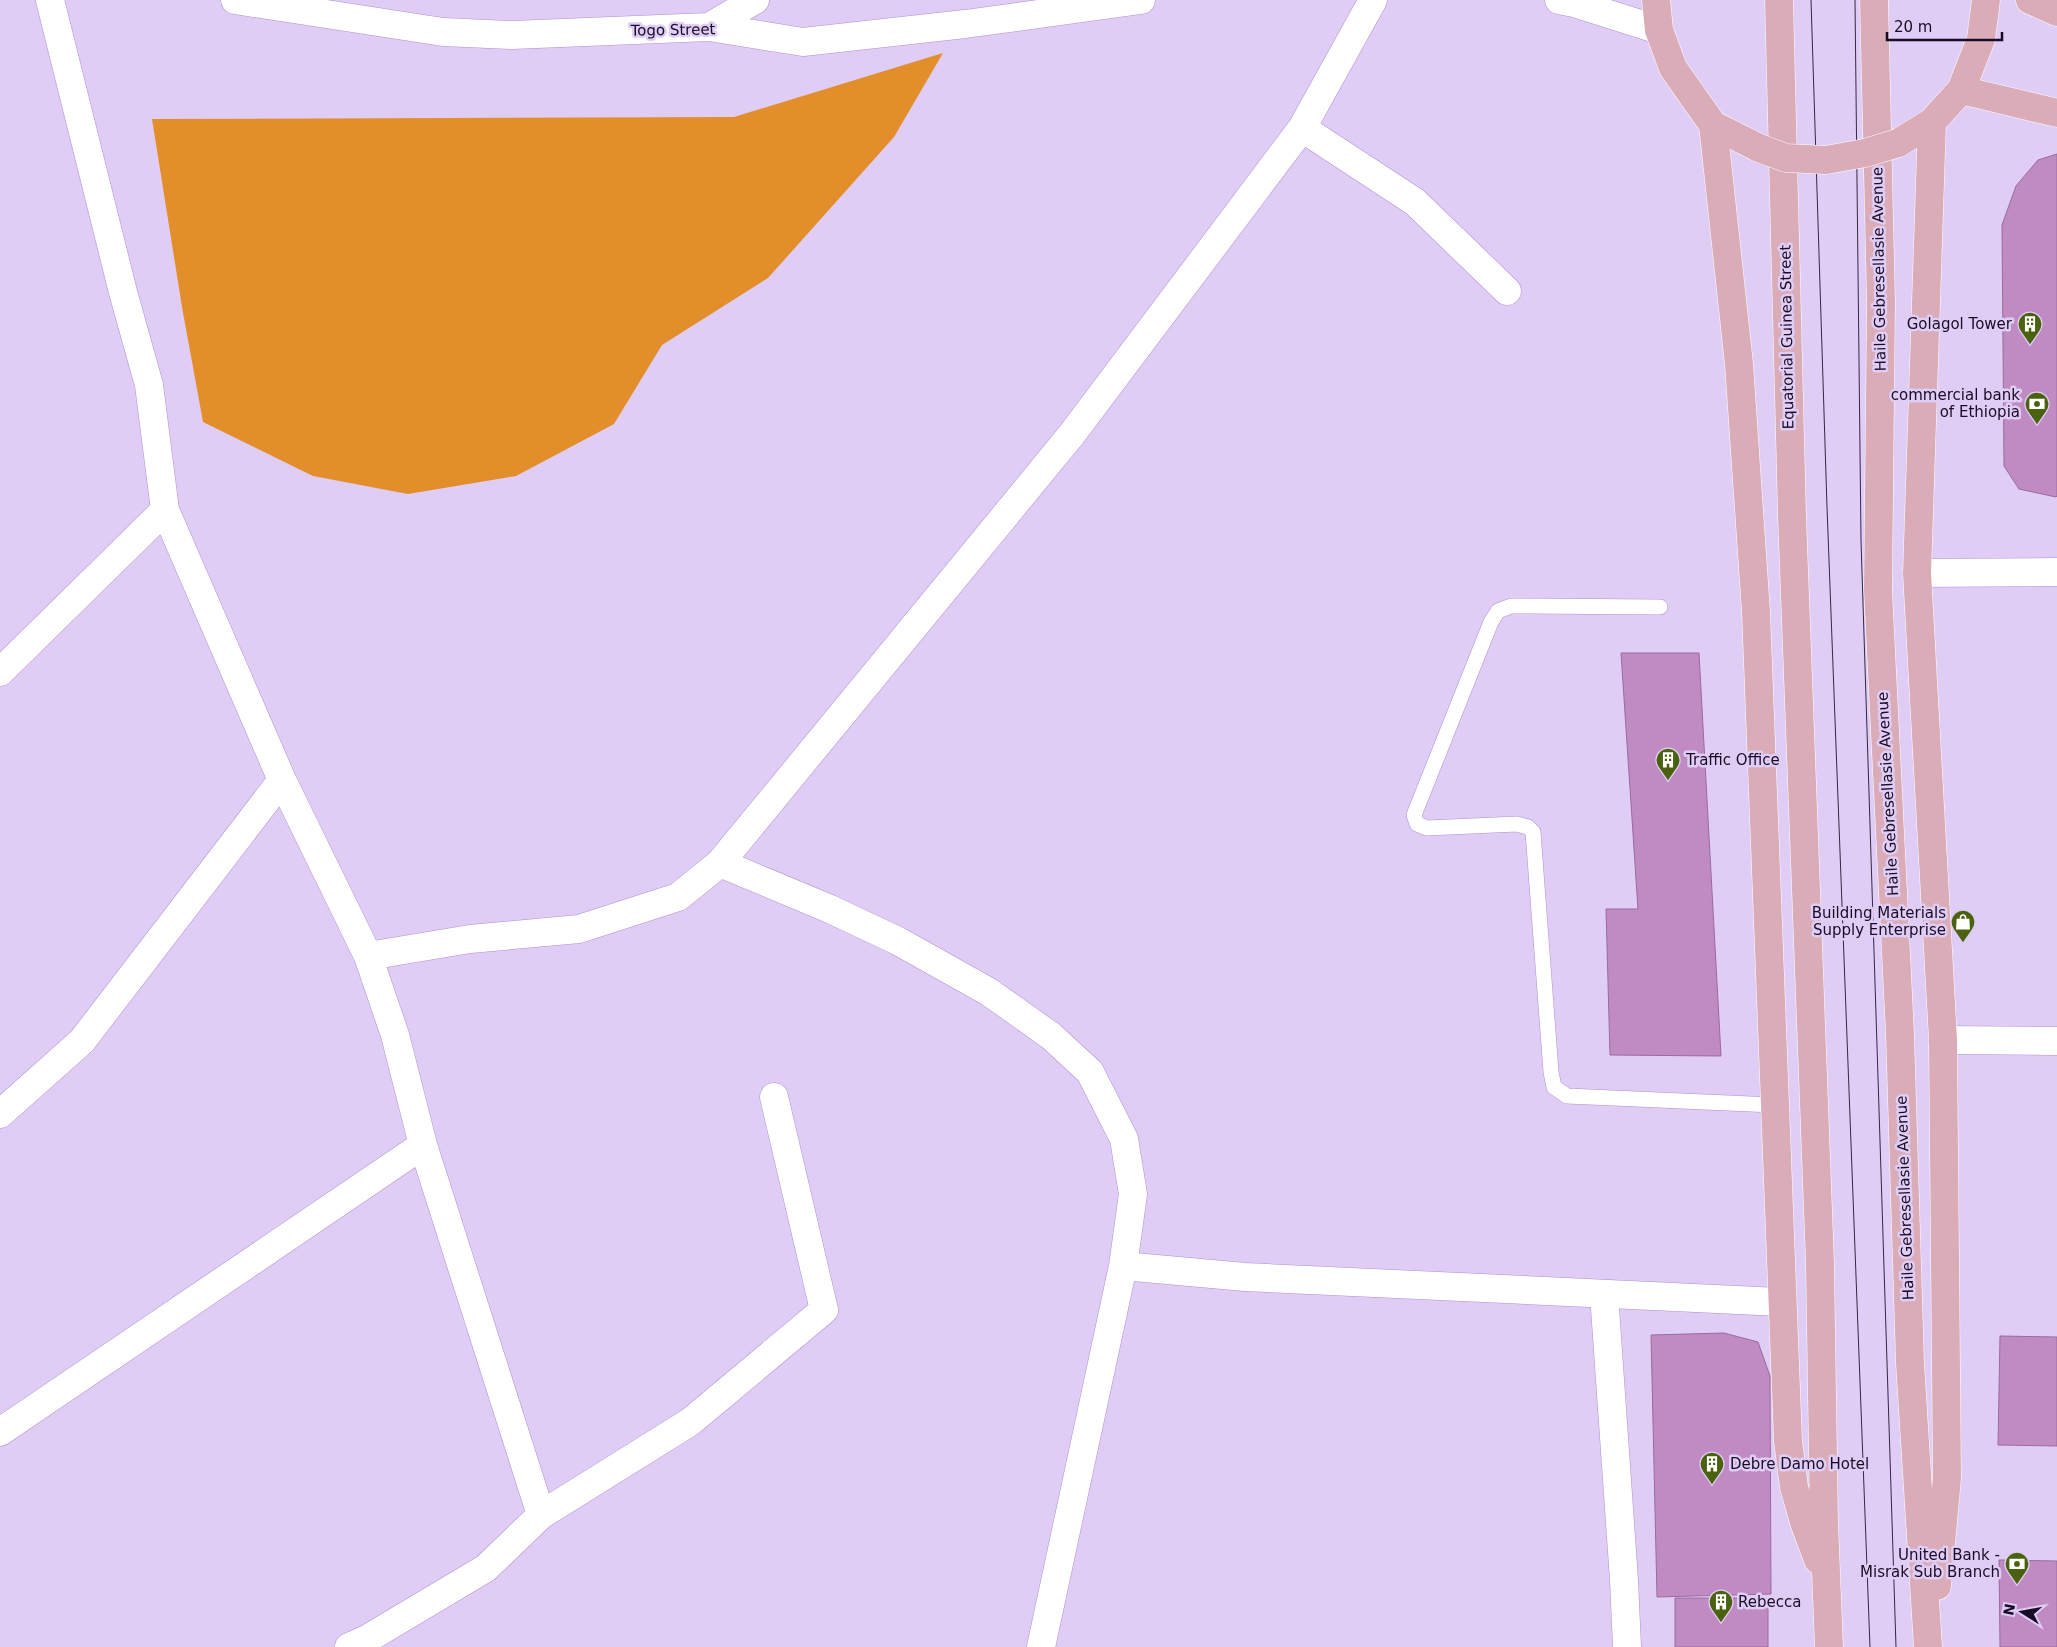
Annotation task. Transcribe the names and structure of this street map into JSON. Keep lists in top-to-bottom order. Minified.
{"streets":{"main road":["Haile Gebresellasie Avenue","Equatorial Guinea Street"],"street":["Togo Street"]},"places":{"building":["Golagol Tower","Traffic Office","Debre Damo Hotel","Rebecca"],"bank":["commercial bank of Ethiopia","United Bank - Misrak Sub Branch"],"shop":["Building Materials Supply Enterprise"]},"scale_bar":"20 m","north":"left"}
